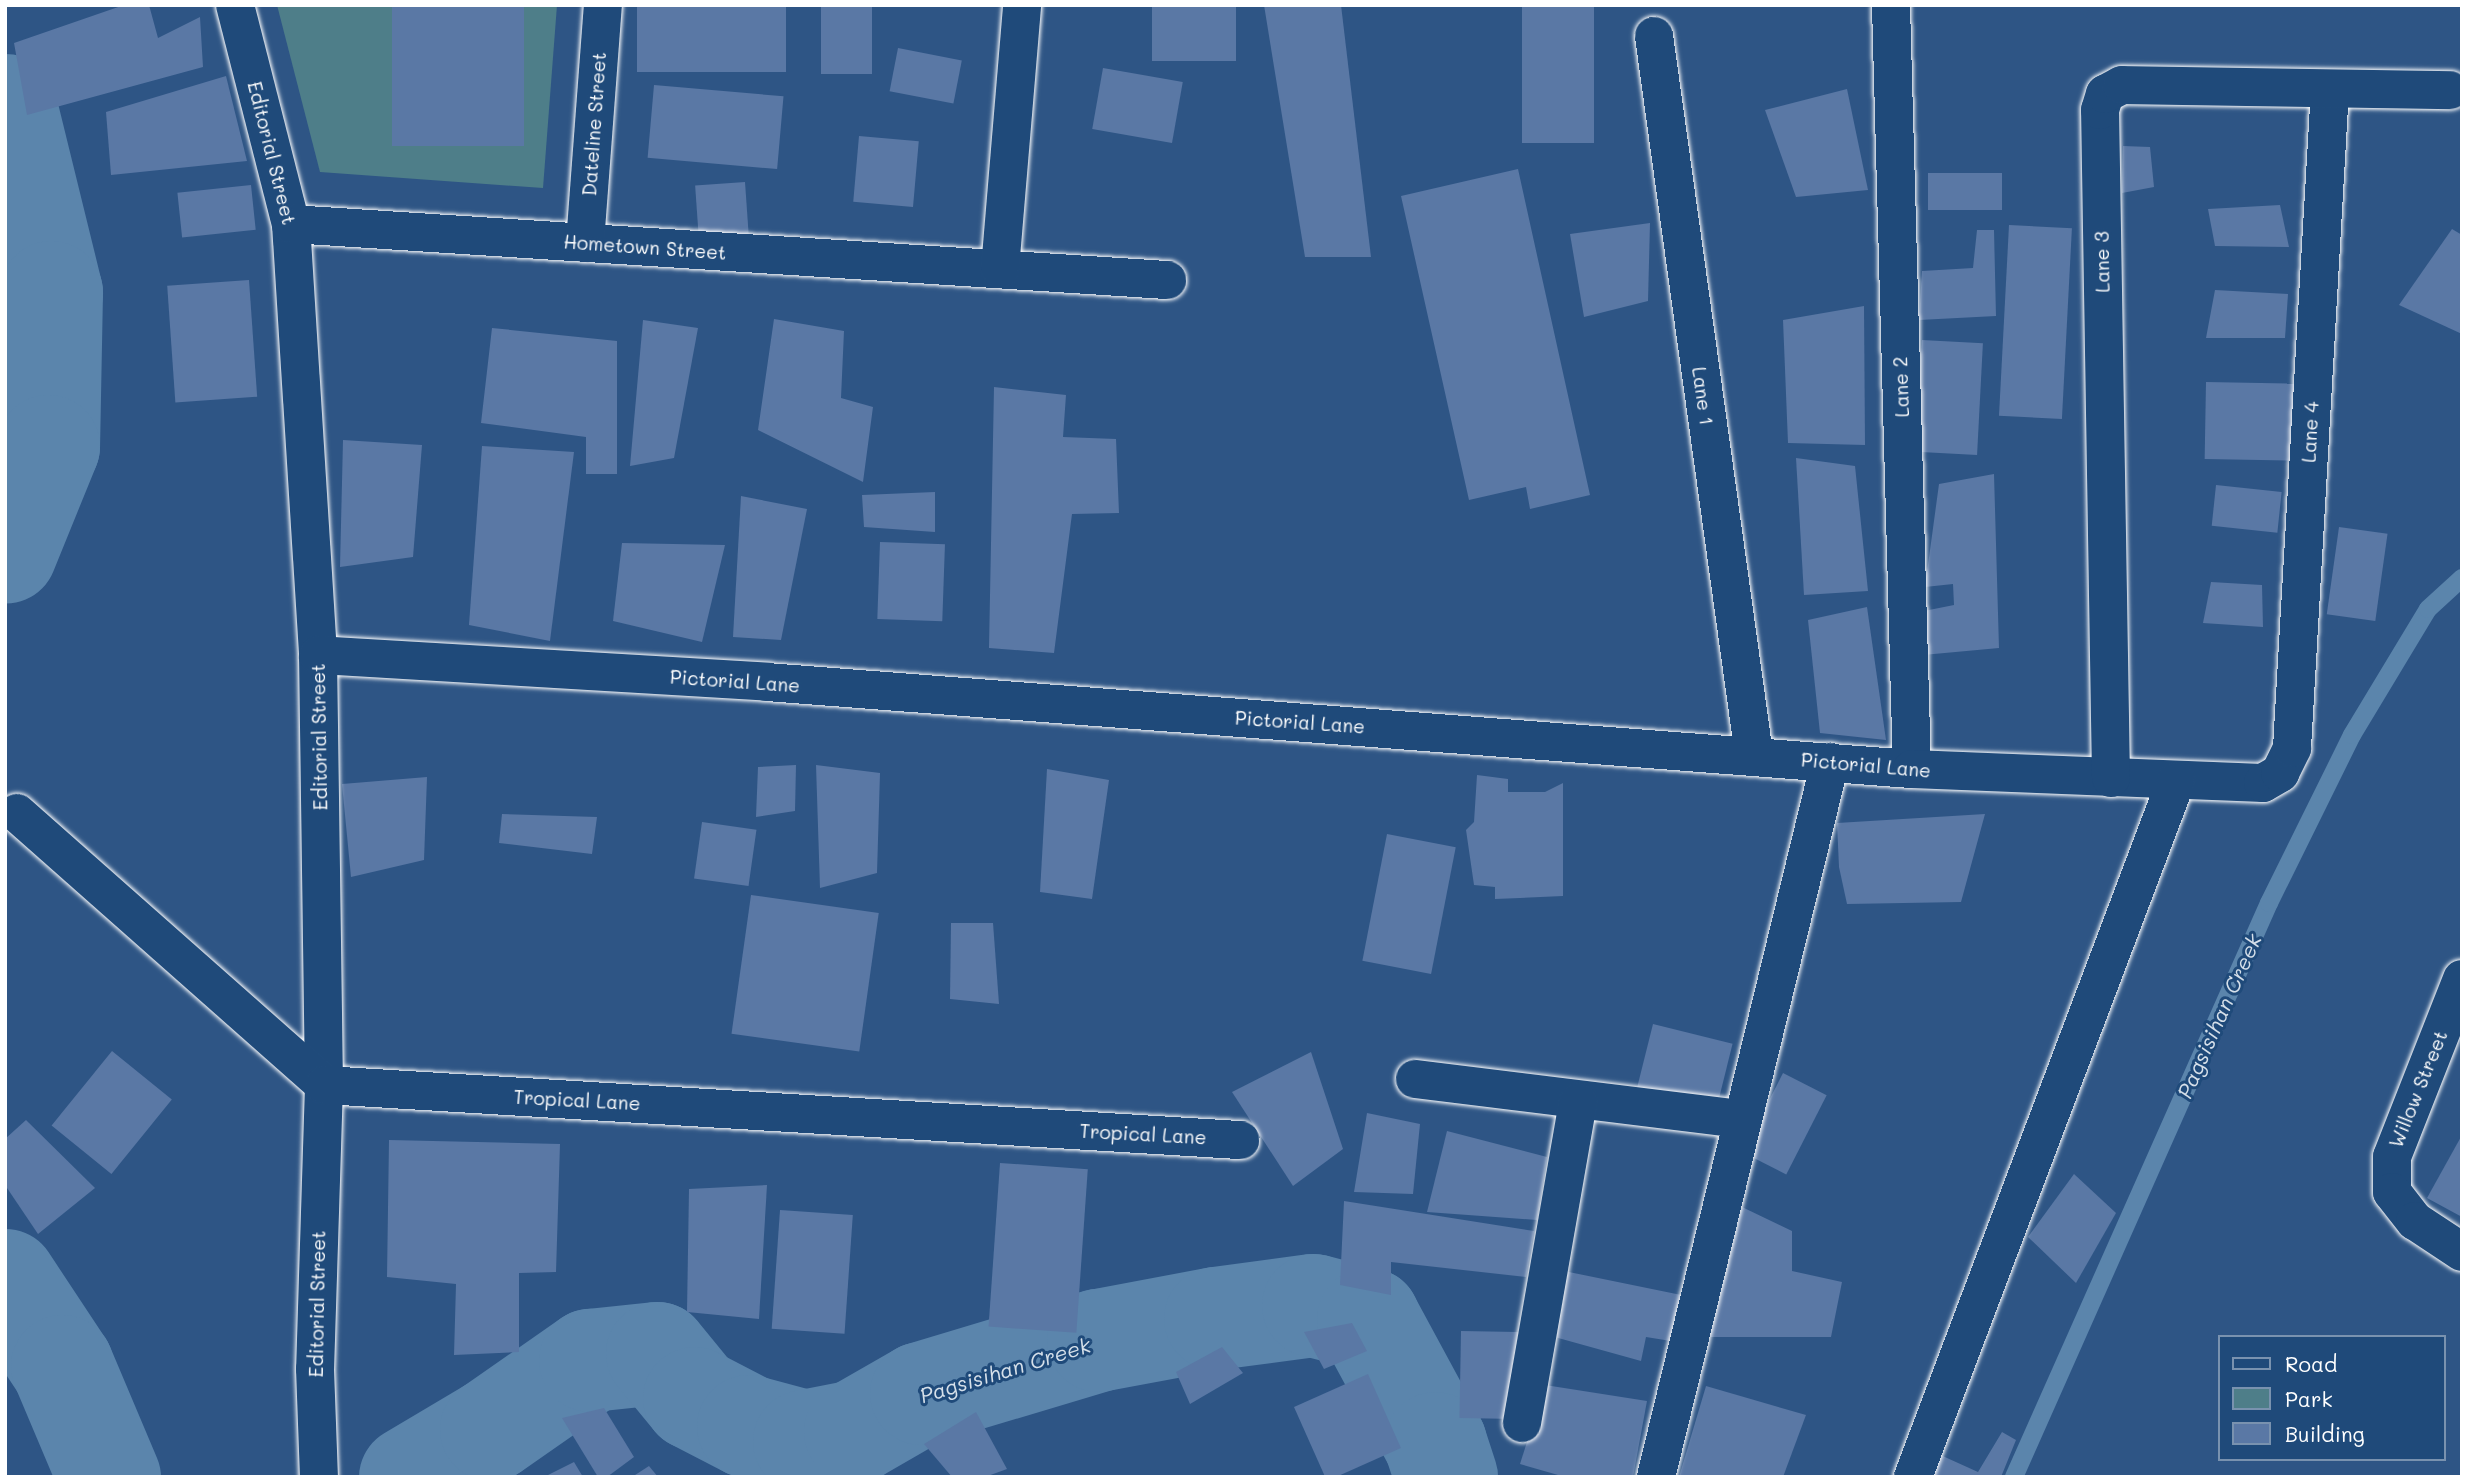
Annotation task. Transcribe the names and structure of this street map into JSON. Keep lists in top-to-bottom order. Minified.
{"streets":{"street":["Dateline Street","Editorial Street","Hometown Street","Lane 3","Lane 2","Lane 1","Lane 4","Pictorial Lane","Willow Street","Tropical Lane"]},"crossings":[["Dateline Street","Hometown Street"],["Editorial Street","Hometown Street"],["Editorial Street","Pictorial Lane"],["Editorial Street","Tropical Lane"],["Lane 3","Lane 4"],["Lane 3","Pictorial Lane"],["Lane 2","Pictorial Lane"],["Lane 1","Pictorial Lane"],["Lane 4","Pictorial Lane"]],"water":["Pagsisihan Creek"],"legend":["Road","Park","Building"]}
